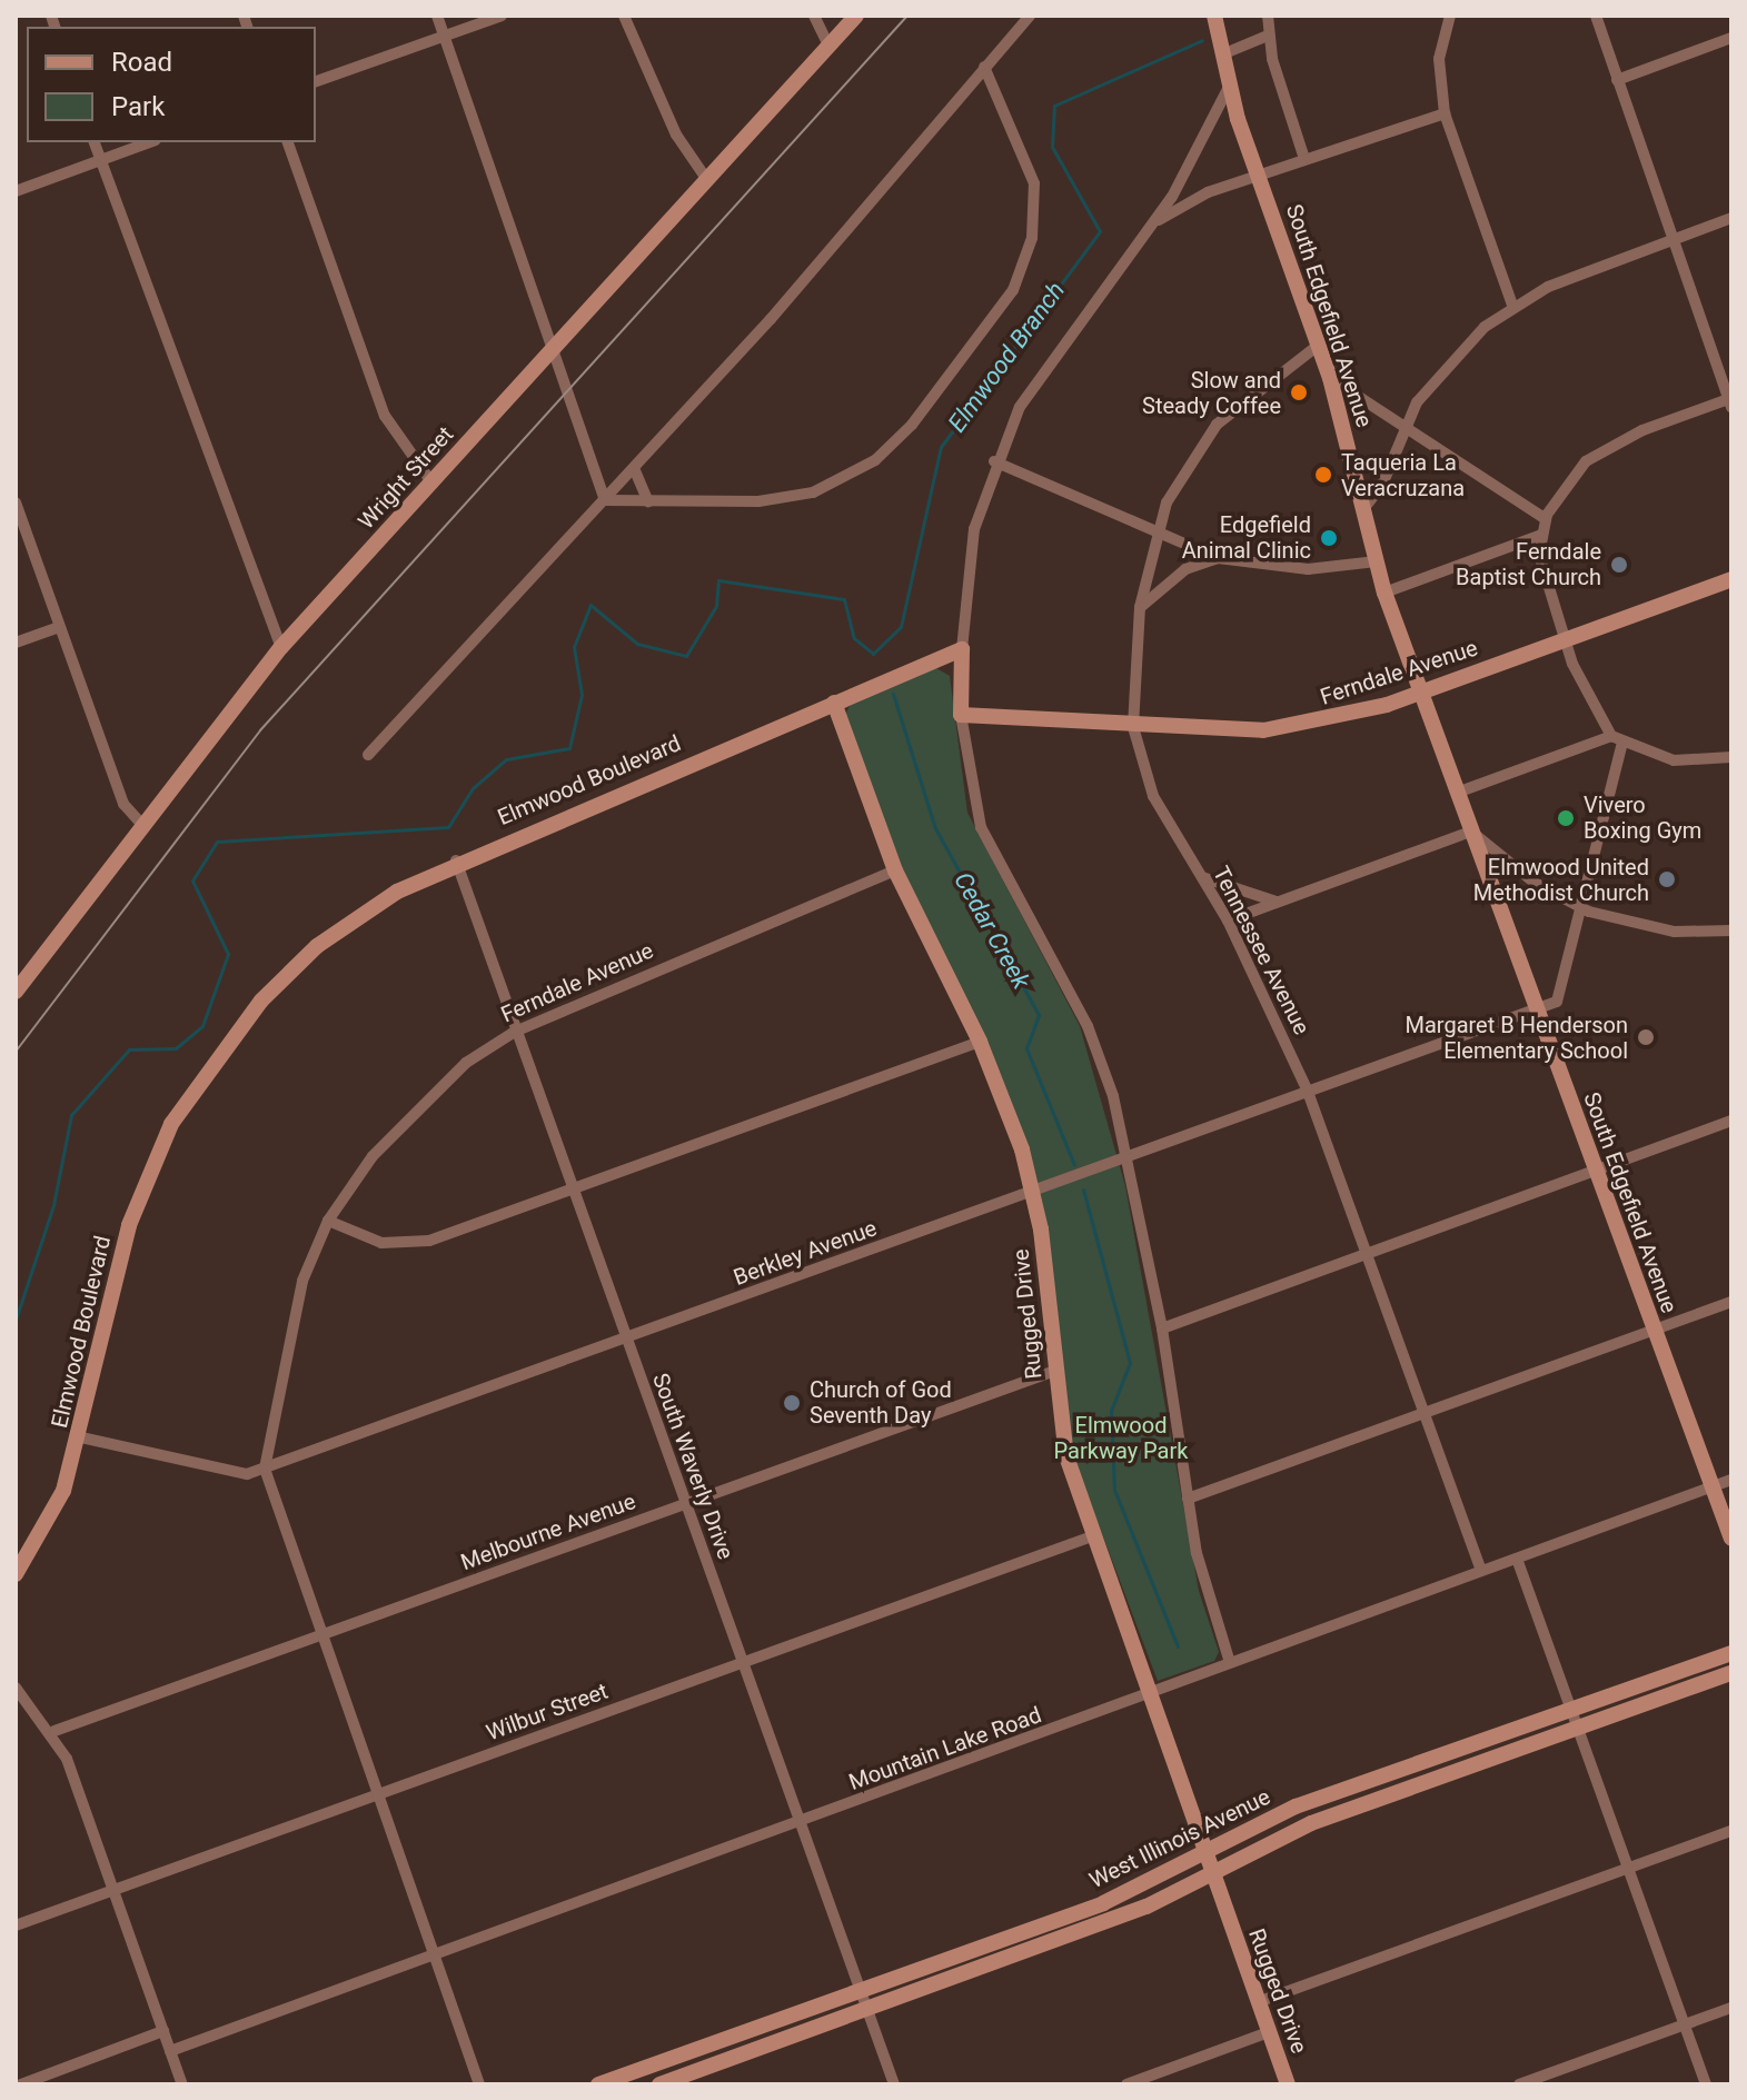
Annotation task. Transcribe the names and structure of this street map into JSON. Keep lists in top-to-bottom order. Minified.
{"streets":{"street":["South Edgefield Avenue","Wright Street","Ferndale Avenue","Elmwood Boulevard","Tennessee Avenue","Berkley Avenue","Rugged Drive","South Waverly Drive","Melbourne Avenue","Wilbur Street","Mountain Lake Road","West Illinois Avenue"]},"crossings":[["South Edgefield Avenue","Ferndale Avenue"],["South Edgefield Avenue","Tennessee Avenue"],["South Edgefield Avenue","Berkley Avenue"],["South Edgefield Avenue","Mountain Lake Road"],["Ferndale Avenue","Tennessee Avenue"],["Ferndale Avenue","Berkley Avenue"],["Ferndale Avenue","Rugged Drive"],["Ferndale Avenue","South Waverly Drive"],["Elmwood Boulevard","Berkley Avenue"],["Elmwood Boulevard","Rugged Drive"],["Elmwood Boulevard","South Waverly Drive"],["Tennessee Avenue","Berkley Avenue"],["Tennessee Avenue","Mountain Lake Road"],["Berkley Avenue","Rugged Drive"],["Berkley Avenue","South Waverly Drive"],["Rugged Drive","Melbourne Avenue"],["Rugged Drive","Wilbur Street"],["Rugged Drive","Mountain Lake Road"],["Rugged Drive","West Illinois Avenue"],["South Waverly Drive","Melbourne Avenue"],["South Waverly Drive","Wilbur Street"],["South Waverly Drive","Mountain Lake Road"],["South Waverly Drive","West Illinois Avenue"]],"water":["Elmwood Branch","Cedar Creek"],"parks":["Elmwood Parkway Park"],"places":["Slow and Steady Coffee","Taqueria La Veracruzana","Edgefield Animal Clinic","Ferndale Baptist Church","Vivero Boxing Gym","Elmwood United Methodist Church","Margaret B Henderson Elementary School","Church of God Seventh Day"],"legend":["Road","Park"]}
